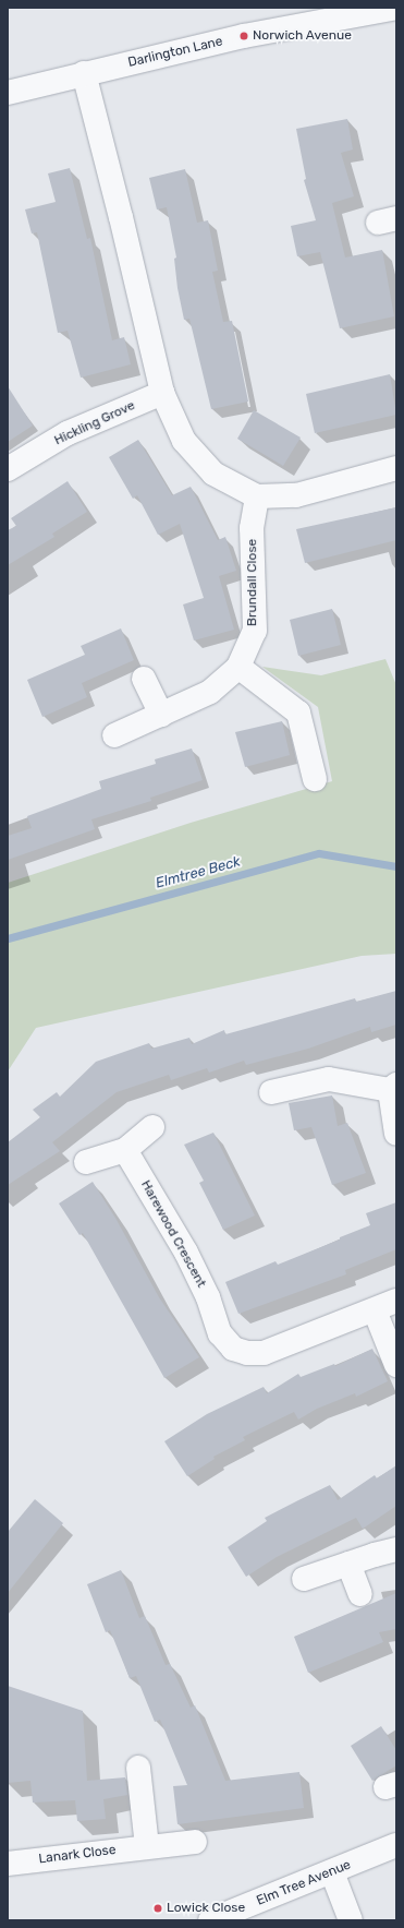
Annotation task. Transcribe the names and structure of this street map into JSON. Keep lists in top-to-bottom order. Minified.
{"streets":{"street":["Darlington Lane","Hickling Grove","Brundall Close","Harewood Crescent","Lanark Close","Elm Tree Avenue"]},"water":["Elmtree Beck"],"places":["Norwich Avenue","Lowick Close"]}
